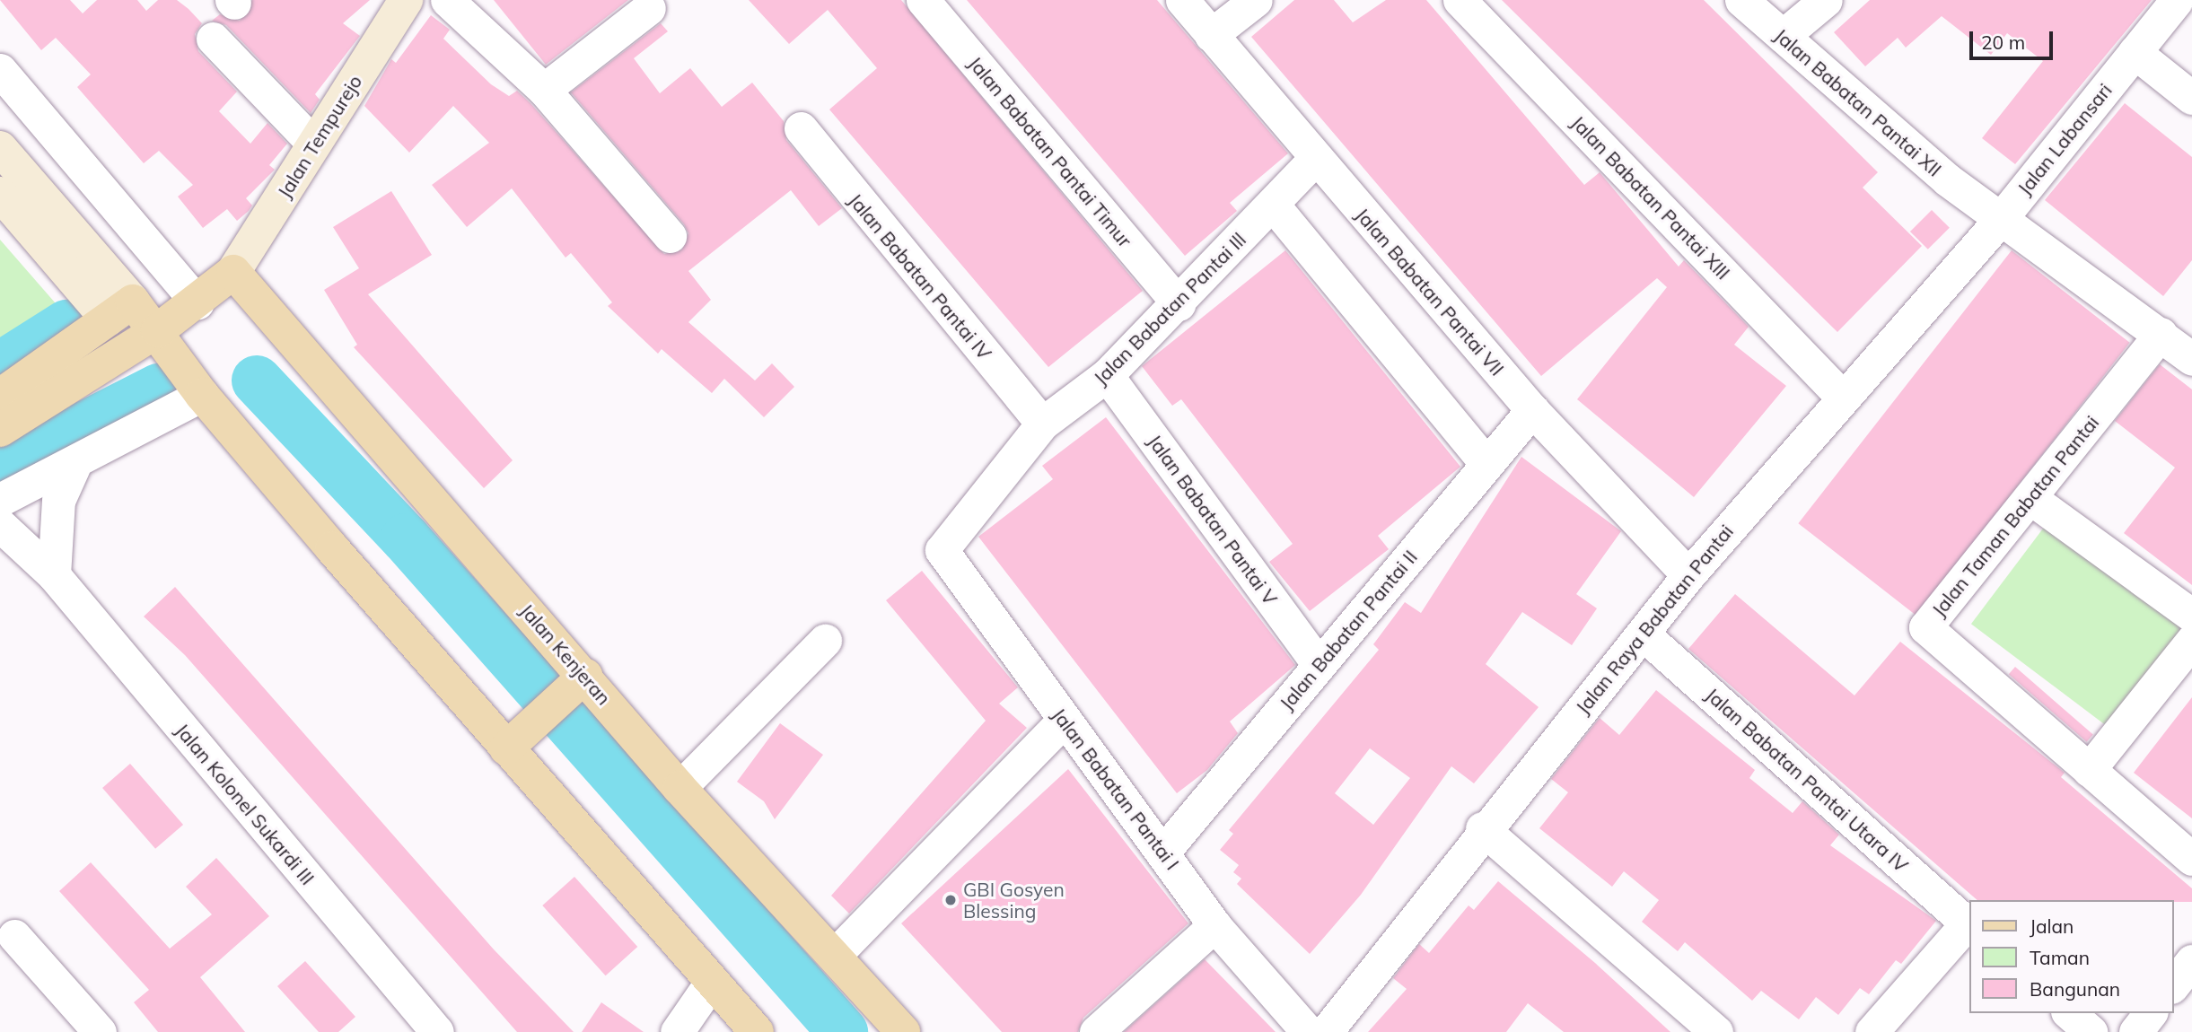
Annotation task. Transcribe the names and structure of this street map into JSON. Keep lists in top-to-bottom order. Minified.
{"streets":{"main road":["Jalan Kenjeran"],"street":["Jalan Babatan Pantai XII","Jalan Tempurejo","Jalan Labansari","Jalan Babatan Pantai Timur","Jalan Babatan Pantai XIII","Jalan Babatan Pantai IV","Jalan Babatan Pantai VII","Jalan Babatan Pantai Ill","Jalan Taman Babatan Pantai","Jalan Babatan Pantai V","Jalan Raya Babatan Pantai","Jalan Babatan Pantai II","Jalan Babatan Pantai Utara IV","Jalan Babatan Pantai I","Jalan Kolonel Sukardi III"]},"crossings":[["Jalan Babatan Pantai XII","Jalan Labansari"],["Jalan Babatan Pantai XII","Jalan Taman Babatan Pantai"],["Jalan Babatan Pantai XII","Jalan Raya Babatan Pantai"],["Jalan Tempurejo","Jalan Kenjeran"],["Jalan Labansari","Jalan Raya Babatan Pantai"],["Jalan Babatan Pantai Timur","Jalan Babatan Pantai Ill"],["Jalan Babatan Pantai XIII","Jalan Raya Babatan Pantai"],["Jalan Babatan Pantai IV","Jalan Babatan Pantai Ill"],["Jalan Babatan Pantai VII","Jalan Babatan Pantai Ill"],["Jalan Babatan Pantai VII","Jalan Raya Babatan Pantai"],["Jalan Babatan Pantai VII","Jalan Babatan Pantai II"],["Jalan Babatan Pantai Ill","Jalan Babatan Pantai V"],["Jalan Babatan Pantai Ill","Jalan Babatan Pantai I"],["Jalan Babatan Pantai V","Jalan Babatan Pantai II"],["Jalan Raya Babatan Pantai","Jalan Babatan Pantai Utara IV"],["Jalan Babatan Pantai II","Jalan Babatan Pantai I"]],"places":["GBI Gosyen Blessing"],"legend":["Jalan","Taman","Bangunan"],"scale_bar":"20 m"}
